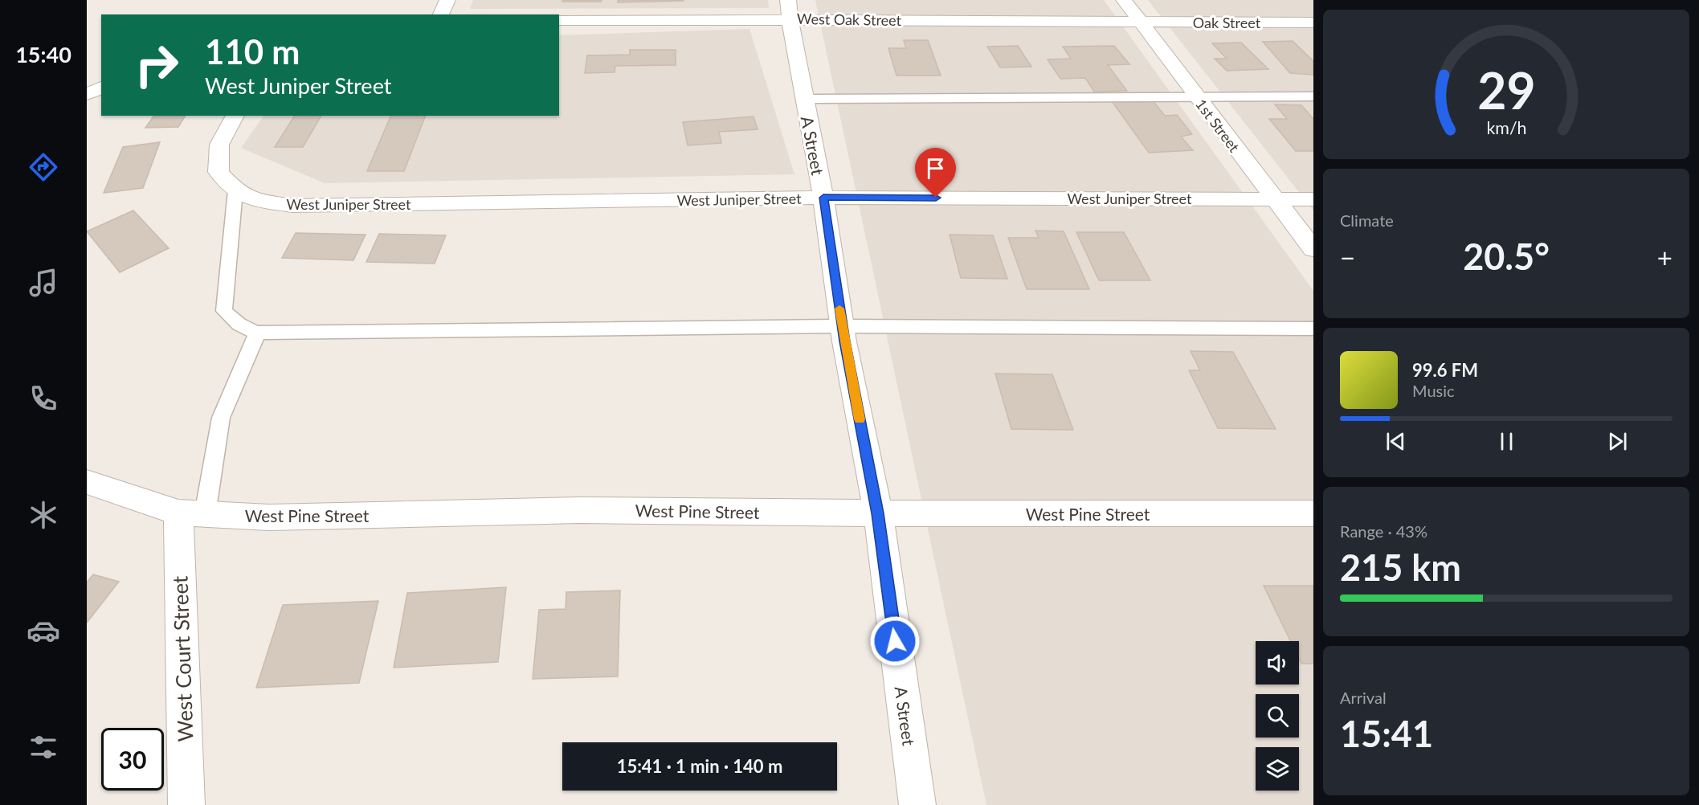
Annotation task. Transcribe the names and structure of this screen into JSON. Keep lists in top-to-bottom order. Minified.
{"streets":{"street":["West Oak Street","Oak Street","1st Street","A Street","West Juniper Street","West Pine Street","West Court Street"]},"crossings":[["West Oak Street","Oak Street"],["West Oak Street","1st Street"],["West Oak Street","A Street"],["Oak Street","1st Street"],["1st Street","West Juniper Street"],["A Street","West Juniper Street"],["A Street","West Pine Street"],["West Pine Street","West Court Street"]],"page":{"tabs":"15:40","turn":["110 m","West Juniper Street"],"tile":["Climate",["Range · 43%","215 km"],["Arrival","15:41"]],"heat":["−","20.5°","+"],"song":["99.6 FM","Music"],"limit":"30","trip":"15:41 · 1 min · 140 m","gauge":["29","km/h"]}}
